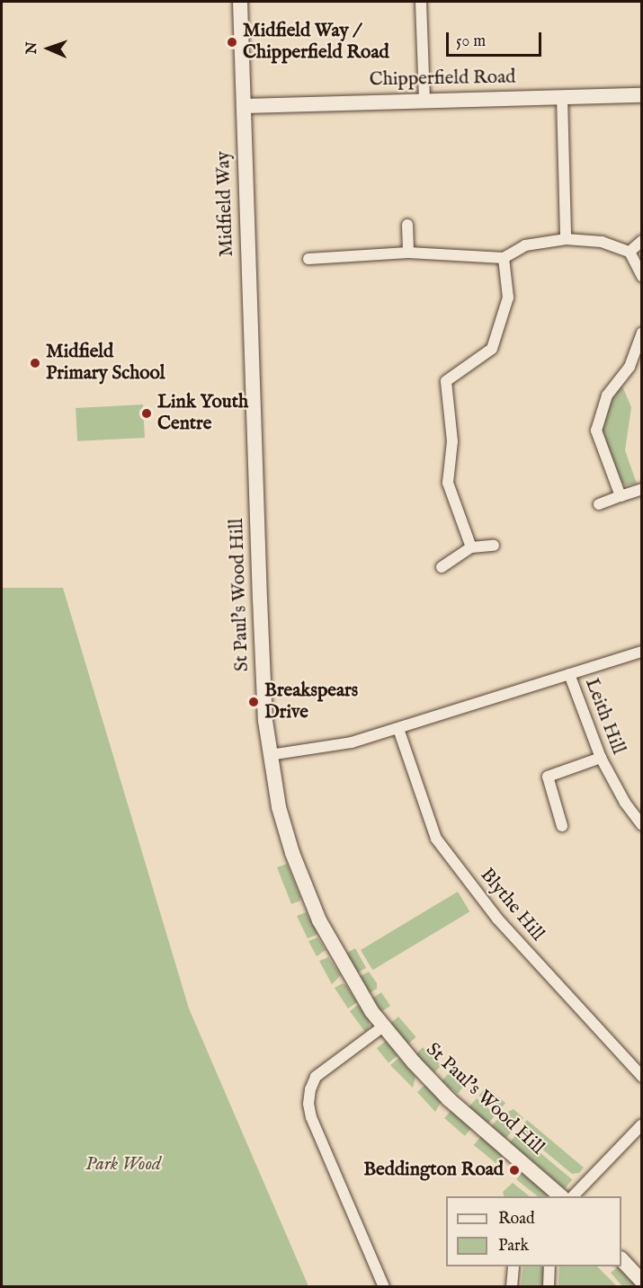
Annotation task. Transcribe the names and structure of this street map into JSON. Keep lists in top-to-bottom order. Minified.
{"streets":{"street":["Chipperfield Road","Midfield Way","St Paul's Wood Hill","Leith Hill","Blythe Hill"]},"crossings":[["Chipperfield Road","Midfield Way"],["Midfield Way","St Paul's Wood Hill"]],"parks":["Park Wood"],"places":["Midfield Way / Chipperfield Road","Midfield Primary School","Link Youth Centre","Breakspears Drive","Beddington Road"],"legend":["Road","Park"],"scale_bar":"50 m","north":"left"}
